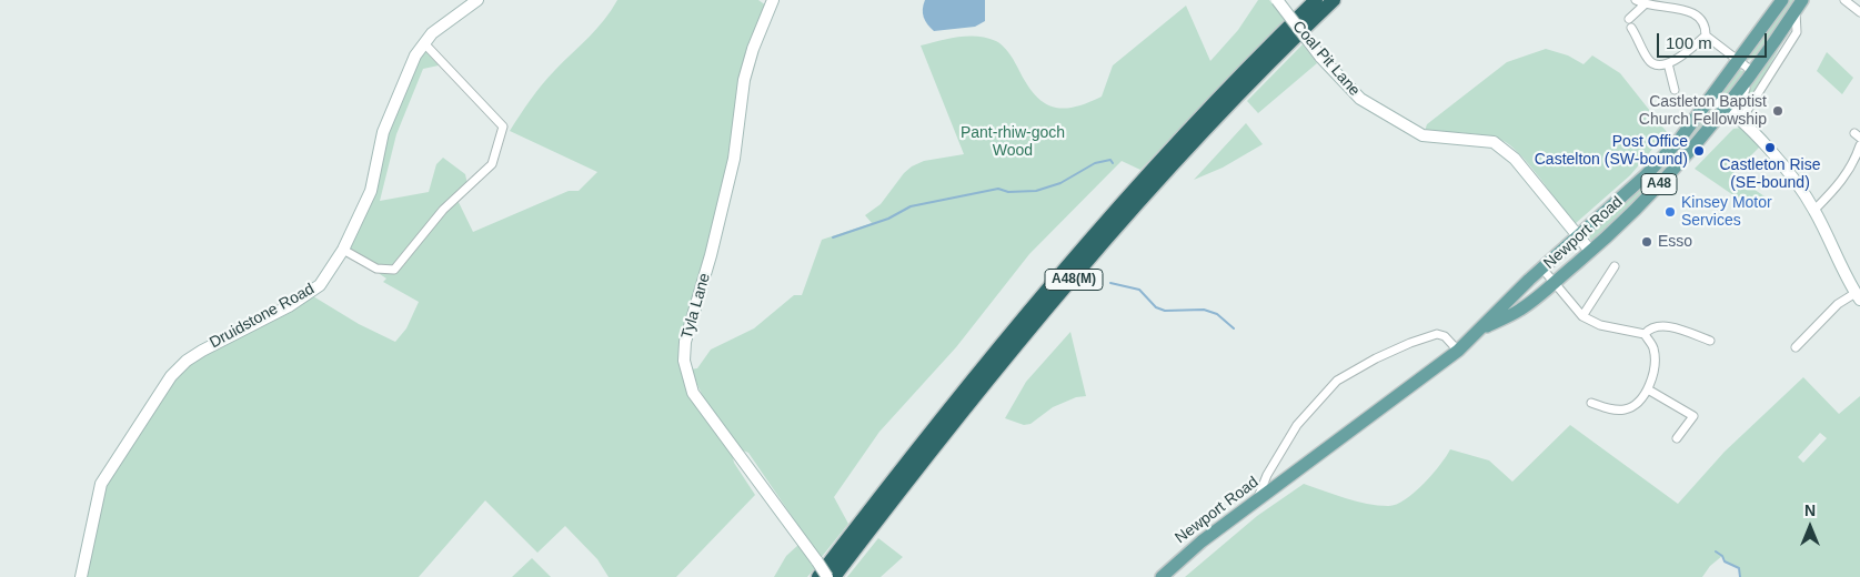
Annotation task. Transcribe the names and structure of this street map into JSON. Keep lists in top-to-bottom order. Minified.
{"streets":{"highway":["A48(M)"],"main road":["A48","Newport Road"],"street":["Coal Pit Lane","Tyla Lane","Druidstone Road"]},"crossings":[["Coal Pit Lane","Newport Road"]],"parks":["Pant-rhiw-goch Wood"],"places":["Castleton Baptist Church Fellowship","Castleton Rise (SE-bound)","Post Office Castelton (SW-bound)","Kinsey Motor Services","Esso"],"scale_bar":"100 m","north":"top"}
